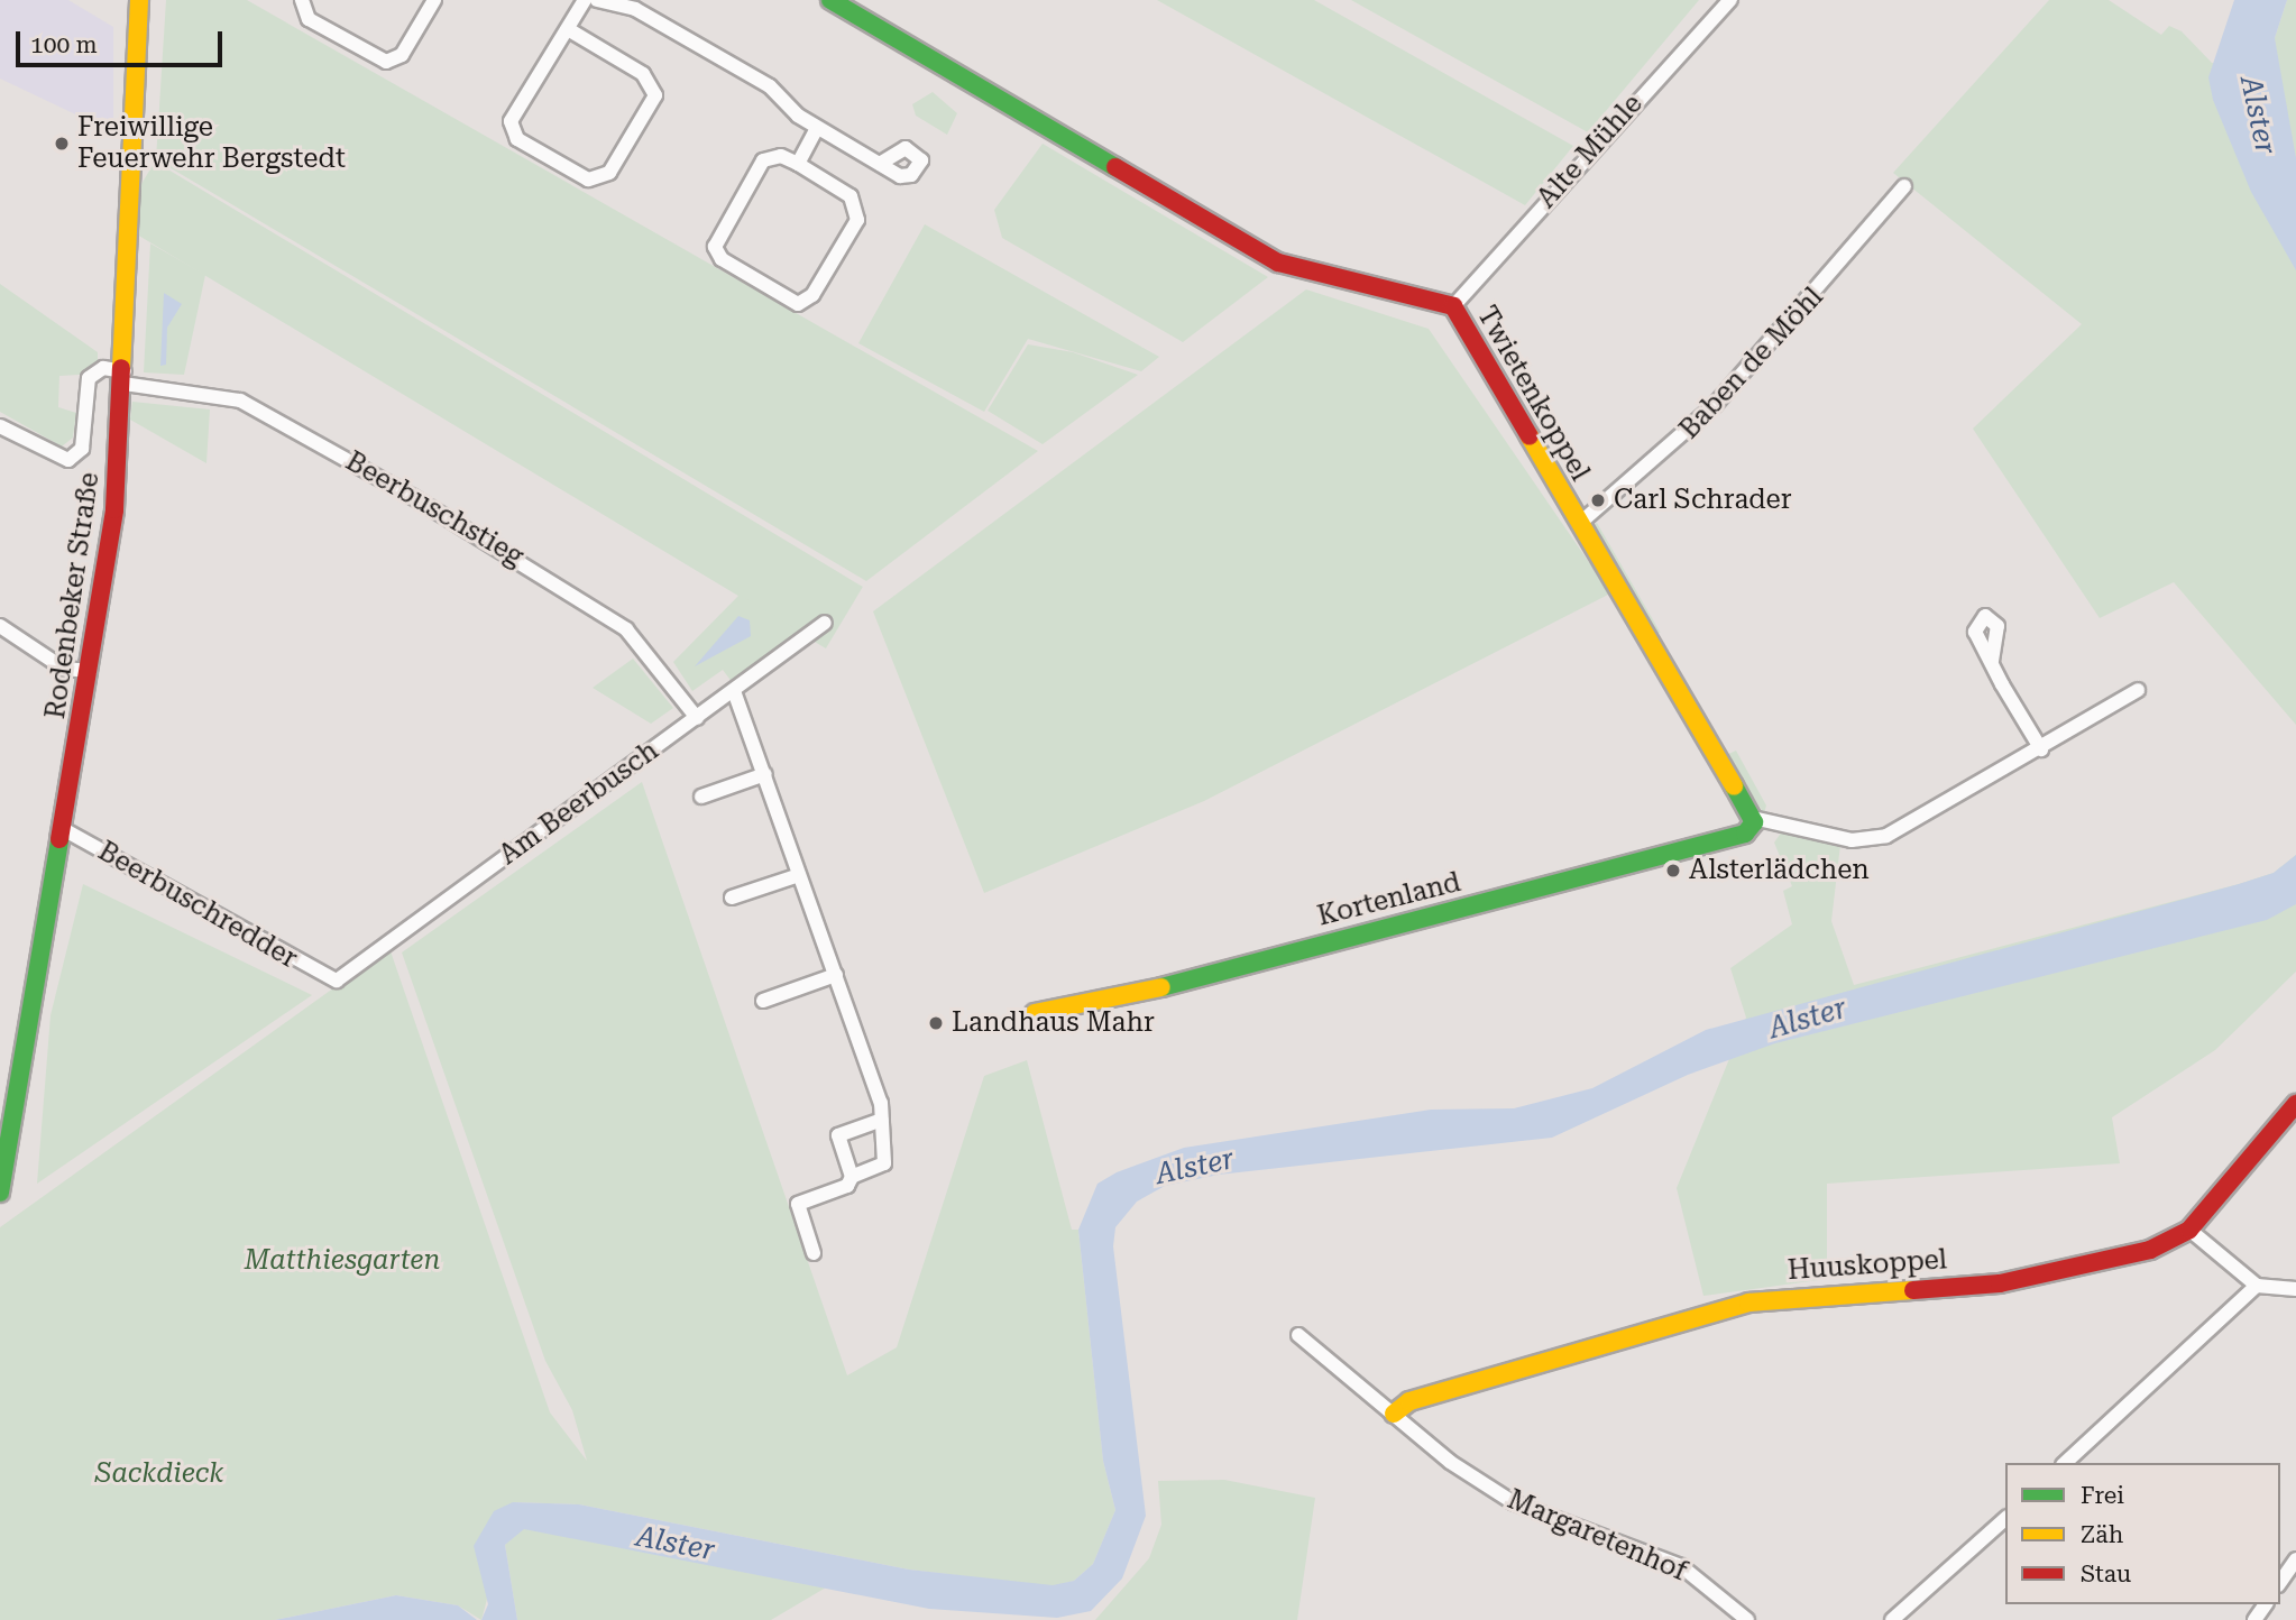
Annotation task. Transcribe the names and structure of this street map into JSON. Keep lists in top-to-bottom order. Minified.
{"streets":{"street":["Alte Mühle","Baben de Möhl","Twietenkoppel","Beerbuschstieg","Rodenbeker Straße","Am Beerbusch","Kortenland","Beerbuschredder","Huuskoppel","Margaretenhof"]},"crossings":[["Alte Mühle","Twietenkoppel"],["Baben de Möhl","Twietenkoppel"],["Twietenkoppel","Kortenland"],["Beerbuschstieg","Rodenbeker Straße"],["Beerbuschstieg","Am Beerbusch"],["Rodenbeker Straße","Beerbuschredder"],["Am Beerbusch","Beerbuschredder"],["Huuskoppel","Margaretenhof"]],"water":["Alster"],"parks":["Matthiesgarten","Sackdieck"],"places":["Freiwillige Feuerwehr Bergstedt","Carl Schrader","Alsterlädchen","Landhaus Mahr"],"legend":["Frei","Zäh","Stau"],"scale_bar":"100 m"}
